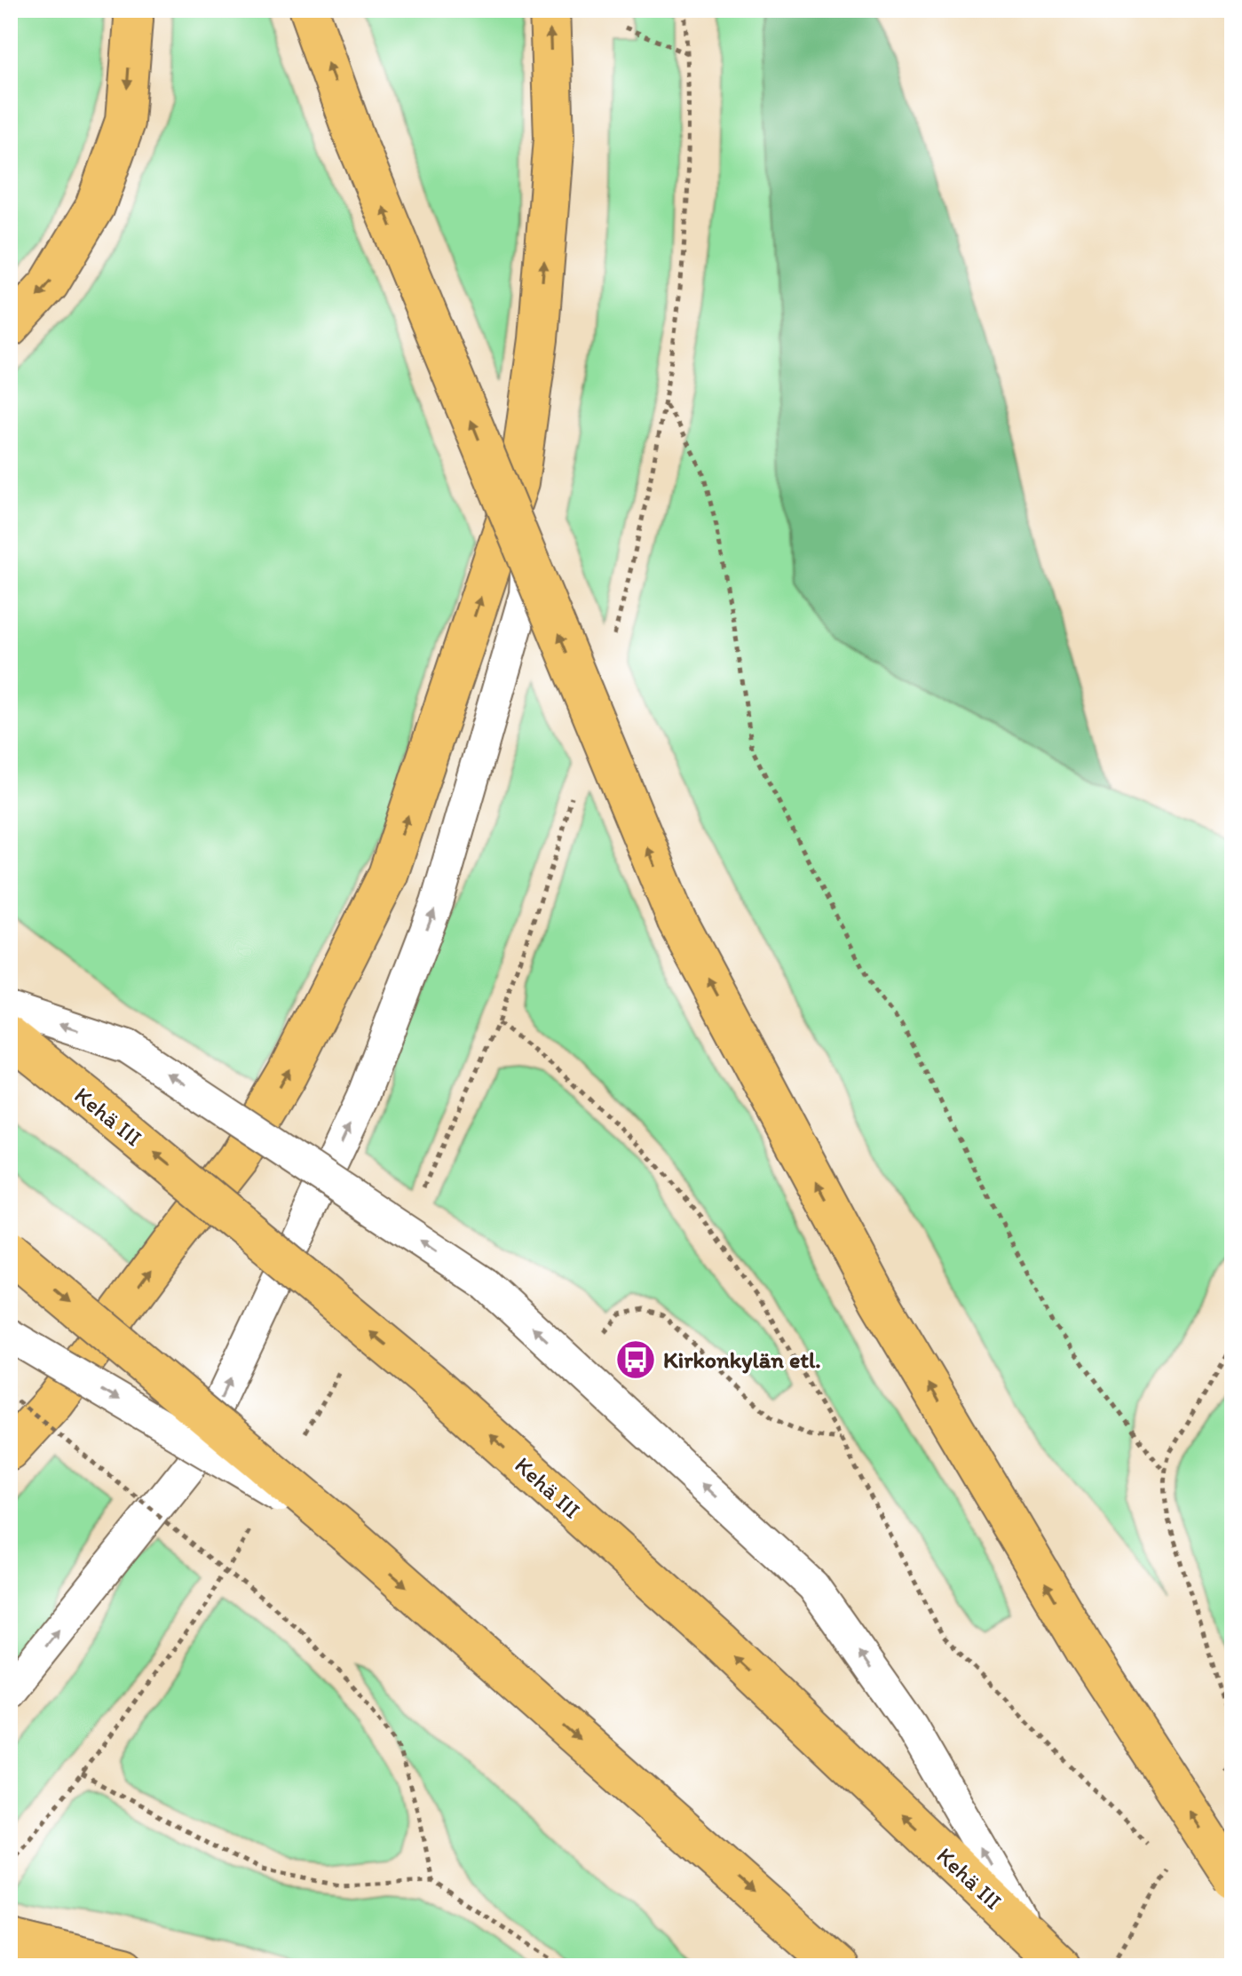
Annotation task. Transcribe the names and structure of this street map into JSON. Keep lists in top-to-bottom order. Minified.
{"streets":{"highway":["Kehä III"]},"places":{"bus stop":["Kirkonkylän etl."]}}
